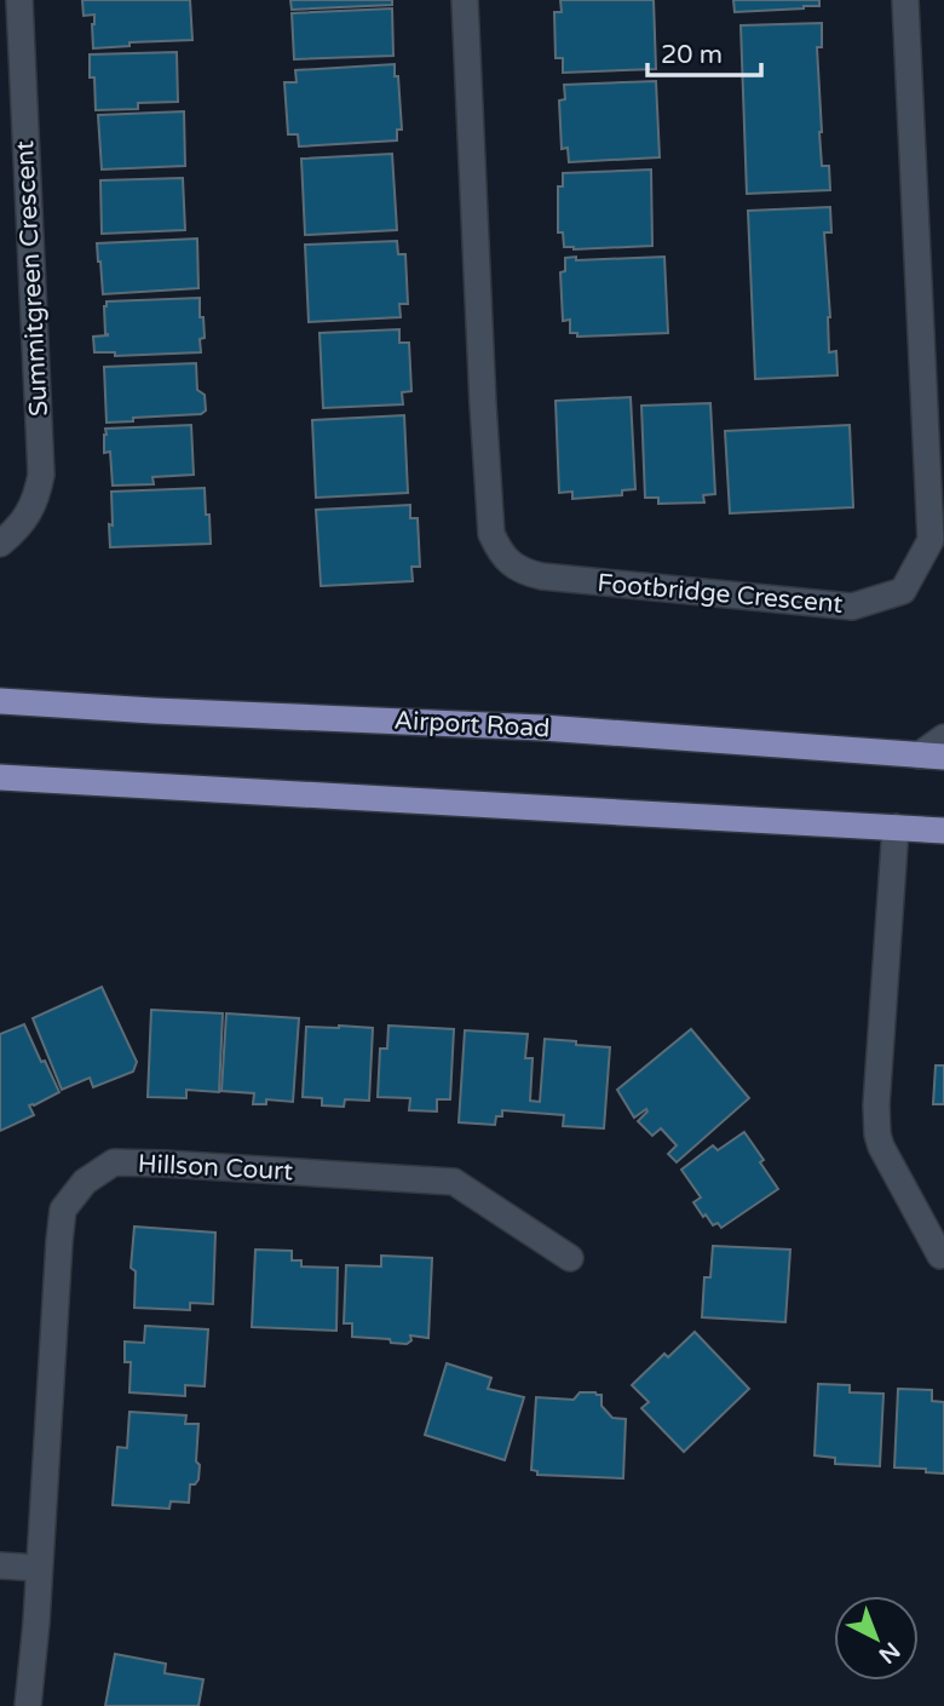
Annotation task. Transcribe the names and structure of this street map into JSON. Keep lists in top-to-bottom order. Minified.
{"streets":{"main road":["Airport Road"],"street":["Summitgreen Crescent","Footbridge Crescent","Hillson Court"]},"scale_bar":"20 m","north":"bottom right"}
